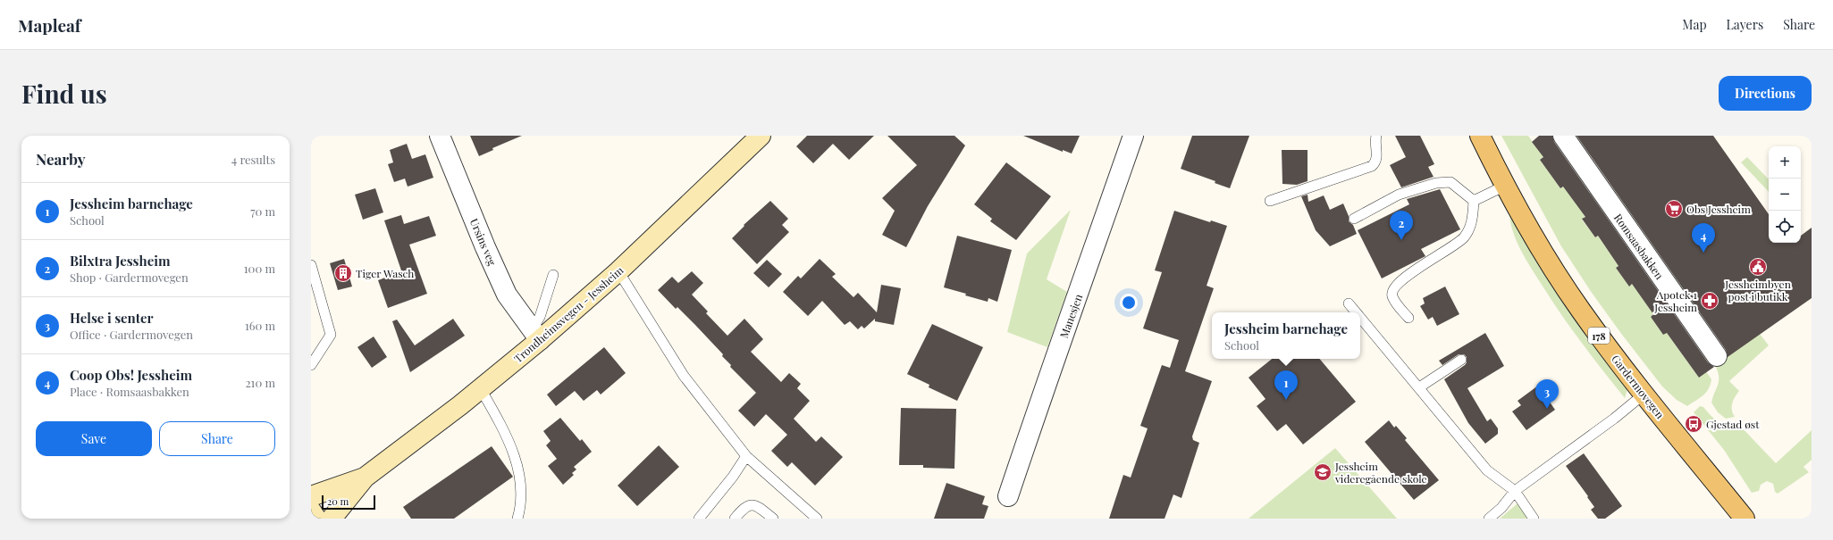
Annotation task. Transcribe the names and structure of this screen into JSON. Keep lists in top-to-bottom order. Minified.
{"streets":{"main road":["Trondheimsvegen - Jessheim","178","Gardermovegen"],"street":["Ursins veg","Romsaasbakken","Manesjen"]},"crossings":[["Ursins veg","Trondheimsvegen - Jessheim"]],"places":{"supermarket":["Obs Jessheim"],"public building":["Jessheimbyen post i butikk"],"building":["Tiger Wasch"],"pharmacy":["Apotek 1 Jessheim"],"bus stop":["Gjestad øst"],"school or university":["Jessheim videregående skole"]},"scale_bar":"20 m","page":{"header":"Mapleaf","nav":["Map","Layers","Share"],"buttons":["Directions",["Save","Share"]],"title":"Find us","heading":["Nearby","4 results"],"map_buttons":["+","−"],"list":[{"mark":"1","name":"Jessheim barnehage","note":"School","value":"70 m"},{"mark":"2","name":"Bilxtra Jessheim","note":"Shop · Gardermovegen","value":"100 m"},{"mark":"3","name":"Helse i senter","note":"Office · Gardermovegen","value":"160 m"},{"mark":"4","name":"Coop Obs! Jessheim","note":"Place · Romsaasbakken","value":"210 m"}],"pins":["2","4","1","3"],"popup":["Jessheim barnehage","School"],"scale":"20 m"}}
